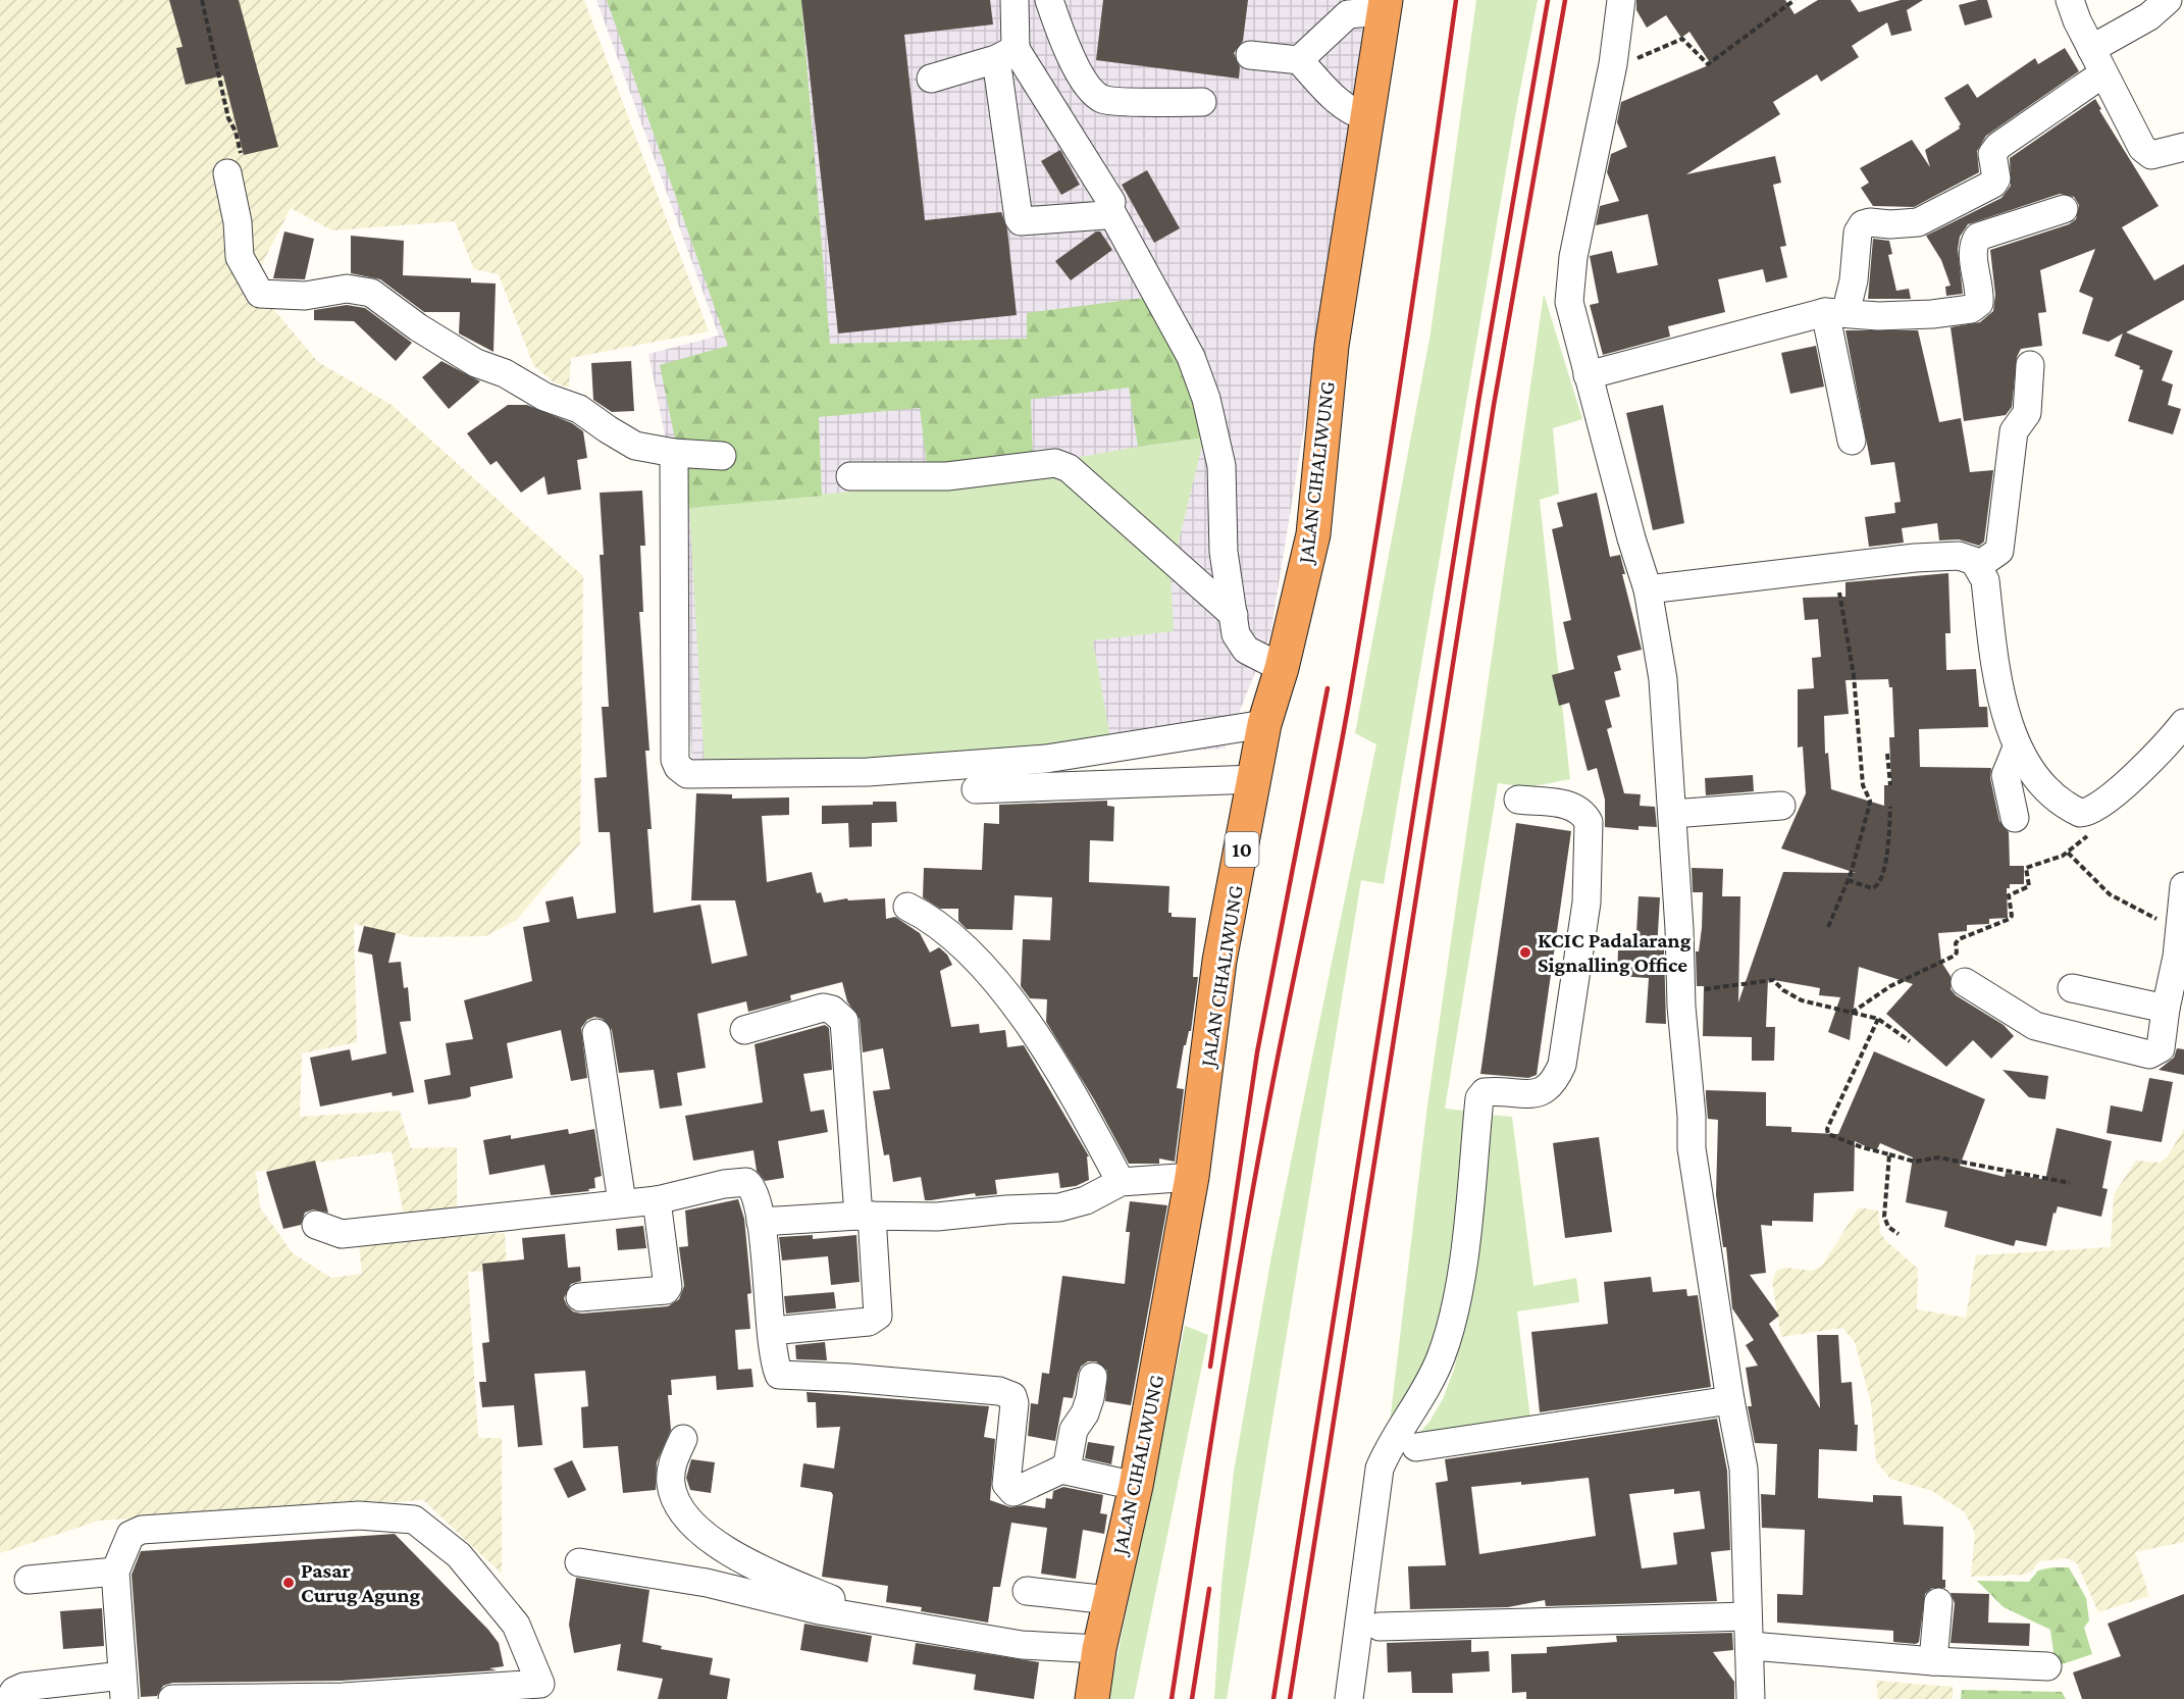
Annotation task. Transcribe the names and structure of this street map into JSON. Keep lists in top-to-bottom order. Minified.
{"streets":{"highway":["JALAN CIHALIWUNG","10"]},"places":["KCIC Padalarang Signalling Office","Pasar Curug Agung"]}
